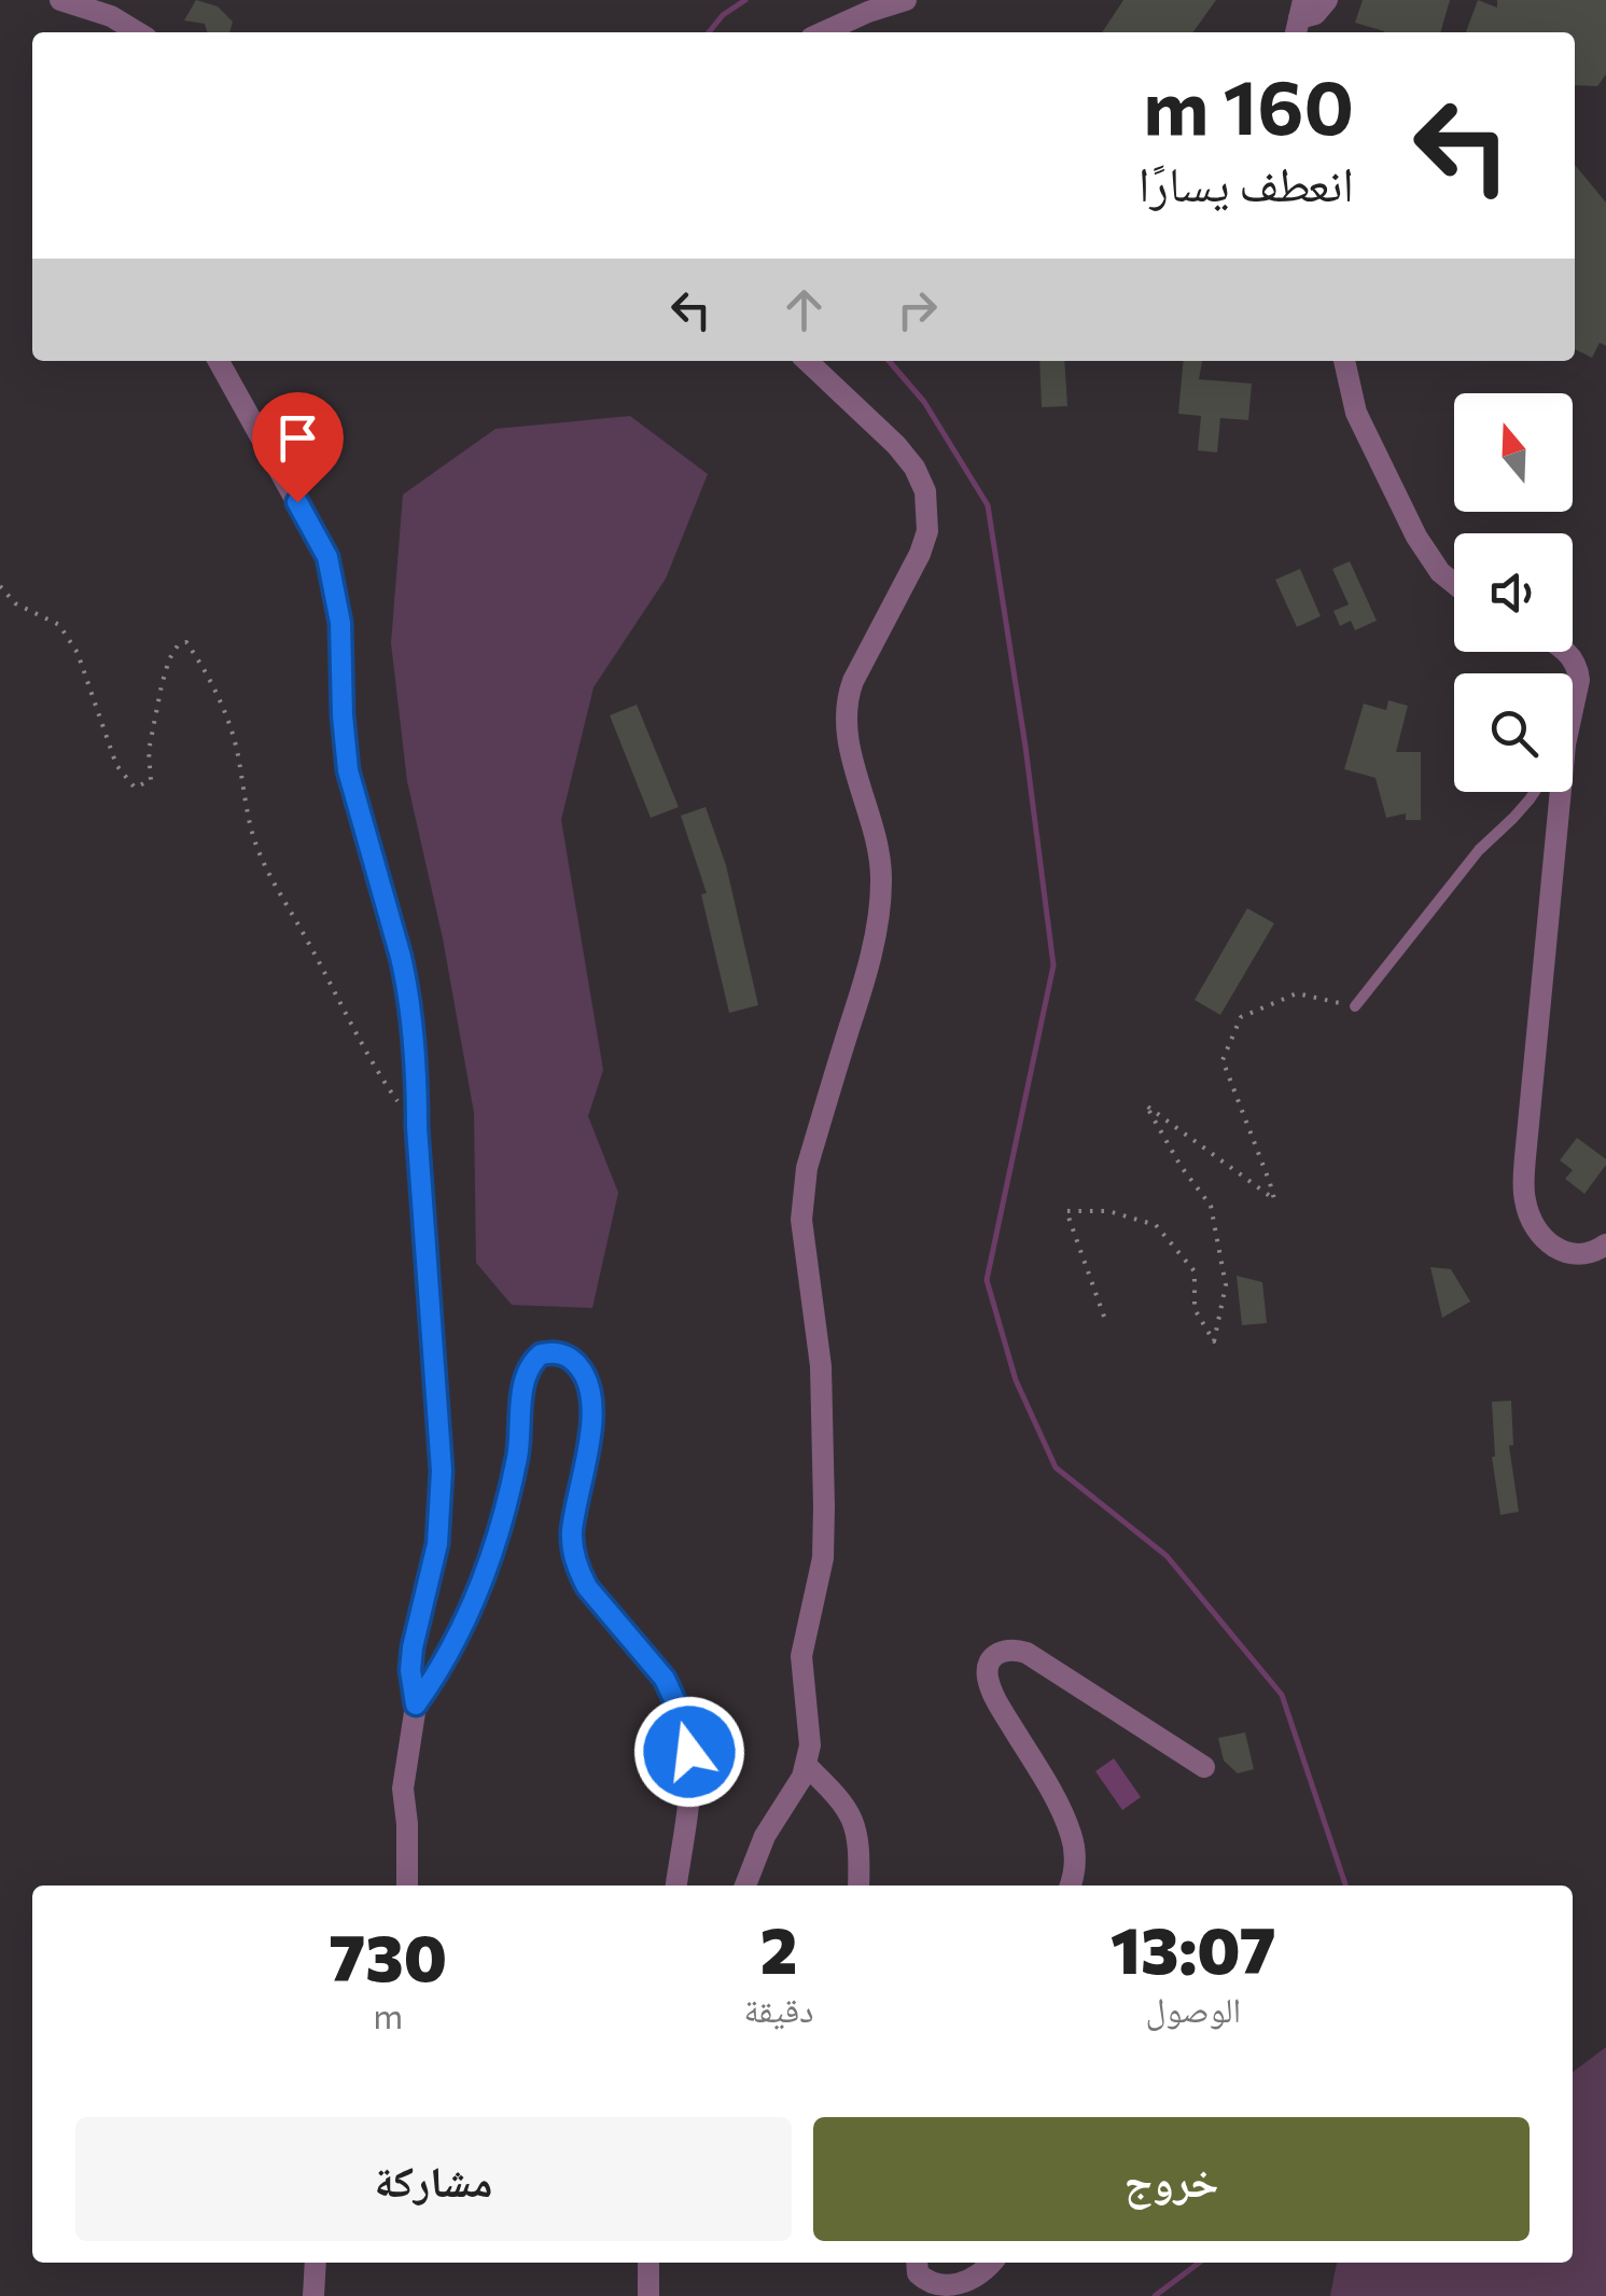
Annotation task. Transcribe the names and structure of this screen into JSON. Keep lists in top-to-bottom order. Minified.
{"north":"top","page":{"turn":["160 m","انعطف يسارًا"],"eta":["13:07","الوصول","2","دقيقة","730","m"],"buttons":["خروج","مشاركة"]}}
